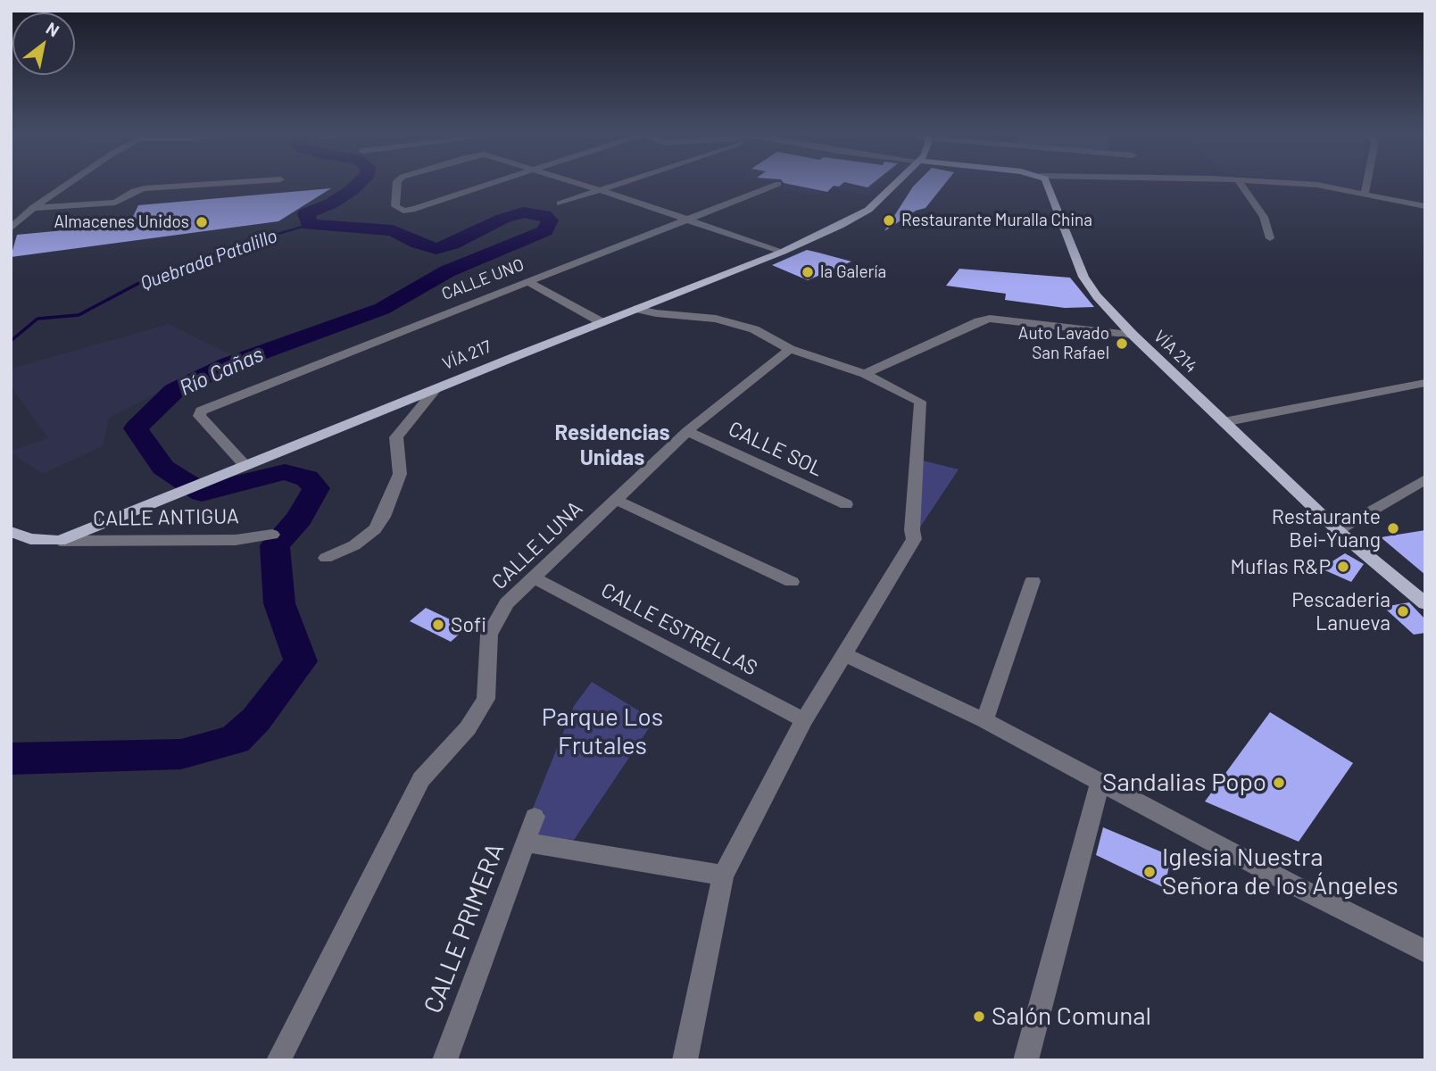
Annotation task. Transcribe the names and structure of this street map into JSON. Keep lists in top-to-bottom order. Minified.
{"streets":{"main road":["VÍA 214","VÍA 217"],"street":["CALLE UNO","CALLE SOL","CALLE ANTIGUA","CALLE LUNA","CALLE ESTRELLAS","CALLE PRIMERA"]},"crossings":[["CALLE UNO","VÍA 217"],["VÍA 217","CALLE ANTIGUA"],["CALLE SOL","CALLE LUNA"],["CALLE LUNA","CALLE ESTRELLAS"]],"districts":["Residencias Unidas"],"water":["Quebrada Patalillo","Río Cañas"],"parks":["Parque Los Frutales"],"places":["Restaurante Muralla China","Almacenes Unidos","la Galería","Auto Lavado San Rafael","Restaurante Bei-Yuang","Muflas R&P","Pescaderia Lanueva","Sofi","Sandalias Popo","Iglesia Nuestra Señora de los Ángeles","Salón Comunal"],"north":"top right"}
